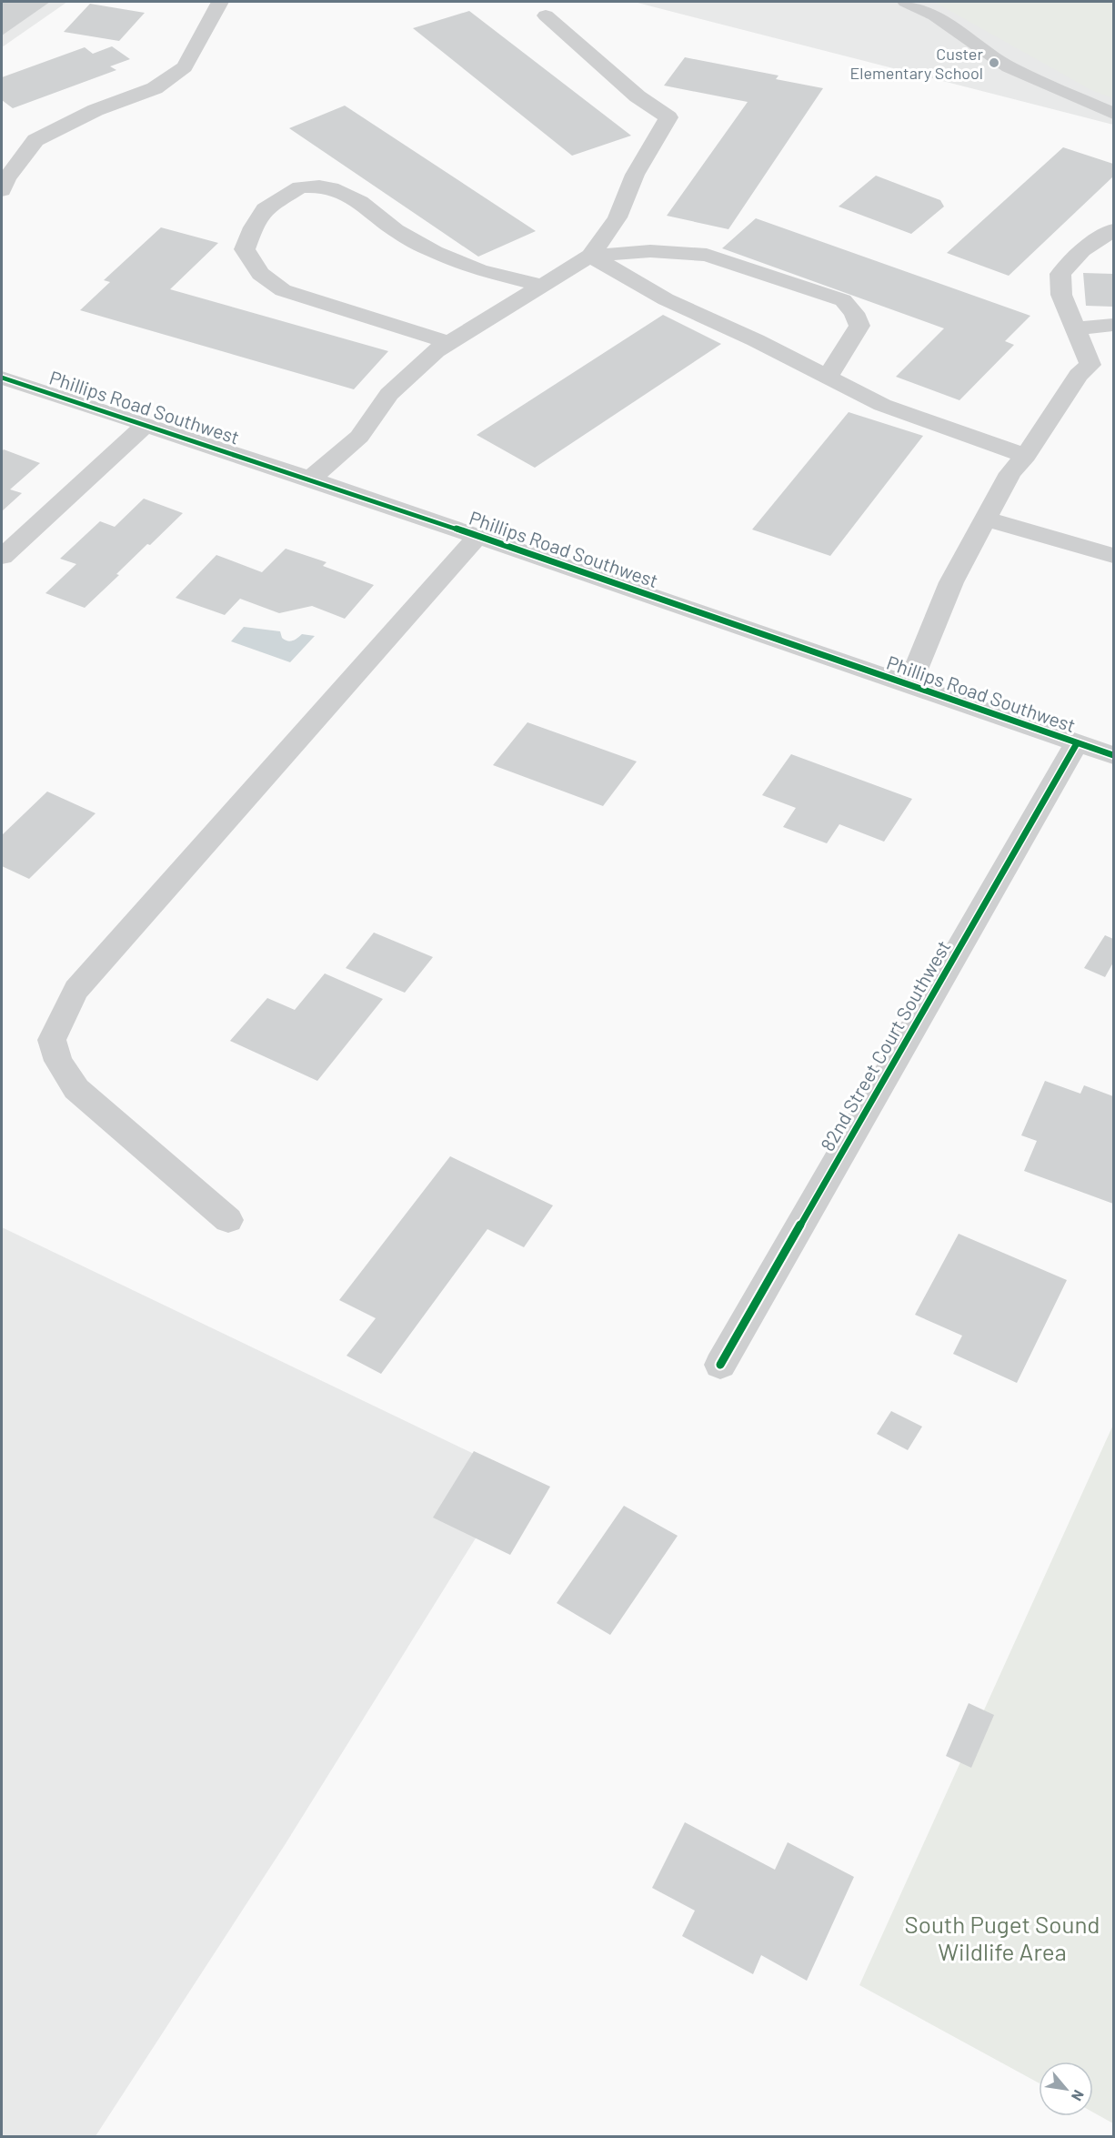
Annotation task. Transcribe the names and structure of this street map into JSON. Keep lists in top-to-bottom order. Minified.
{"streets":{"street":["Phillips Road Southwest","82nd Street Court Southwest"]},"crossings":[["Phillips Road Southwest","82nd Street Court Southwest"]],"parks":["South Puget Sound Wildlife Area"],"places":["Custer Elementary School"],"north":"bottom right"}
